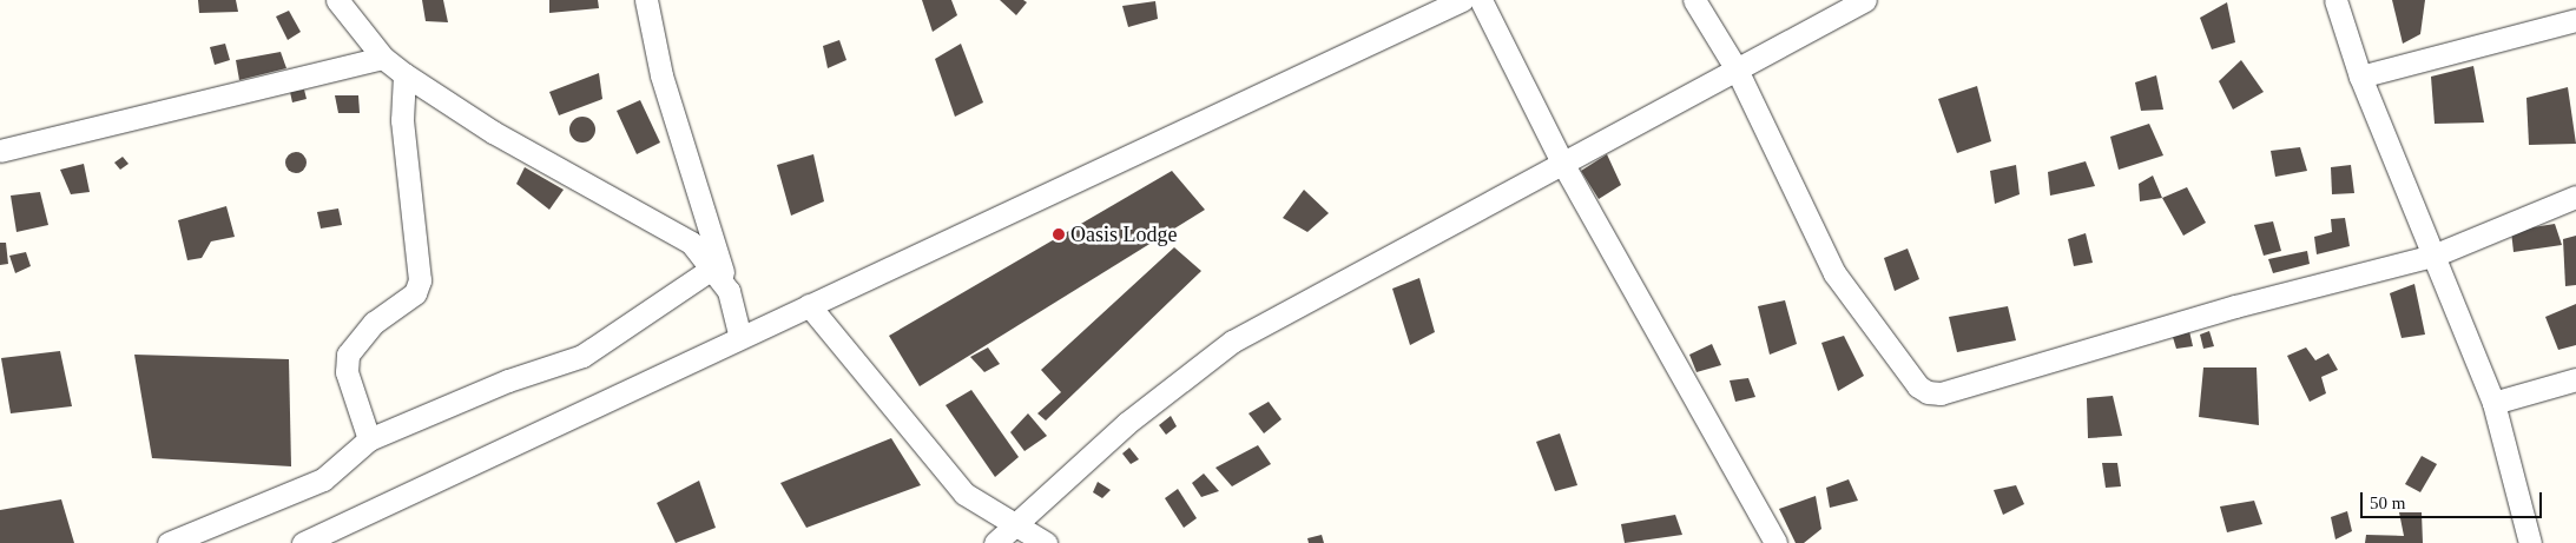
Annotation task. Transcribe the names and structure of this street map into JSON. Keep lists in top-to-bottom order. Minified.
{"places":["Oasis Lodge"],"scale_bar":"50 m"}
